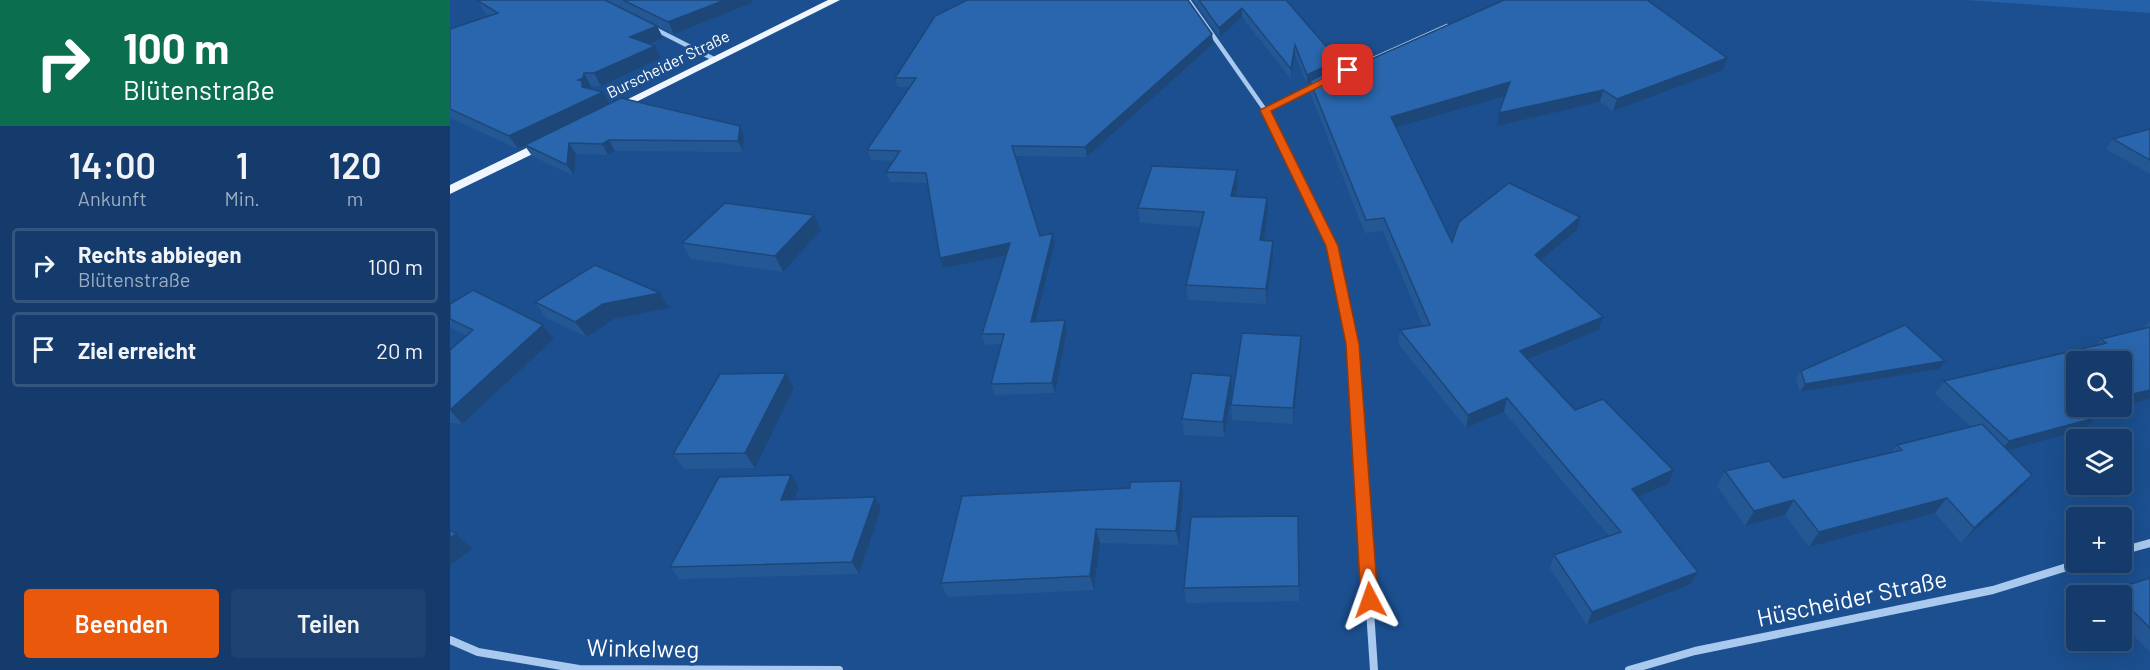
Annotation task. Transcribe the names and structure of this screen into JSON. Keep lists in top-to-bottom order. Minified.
{"streets":{"main road":["Burscheider Straße"],"street":["Hüscheider Straße","Winkelweg"]},"page":{"turn":["100 m","Blütenstraße"],"eta":["14:00","Ankunft","1","Min.","120","m"],"list":[{"name":"Rechts abbiegen","note":"Blütenstraße","value":"100 m"},{"name":"Ziel erreicht","value":"20 m"}],"map_buttons":["+","−"],"buttons":["Beenden","Teilen"]}}
